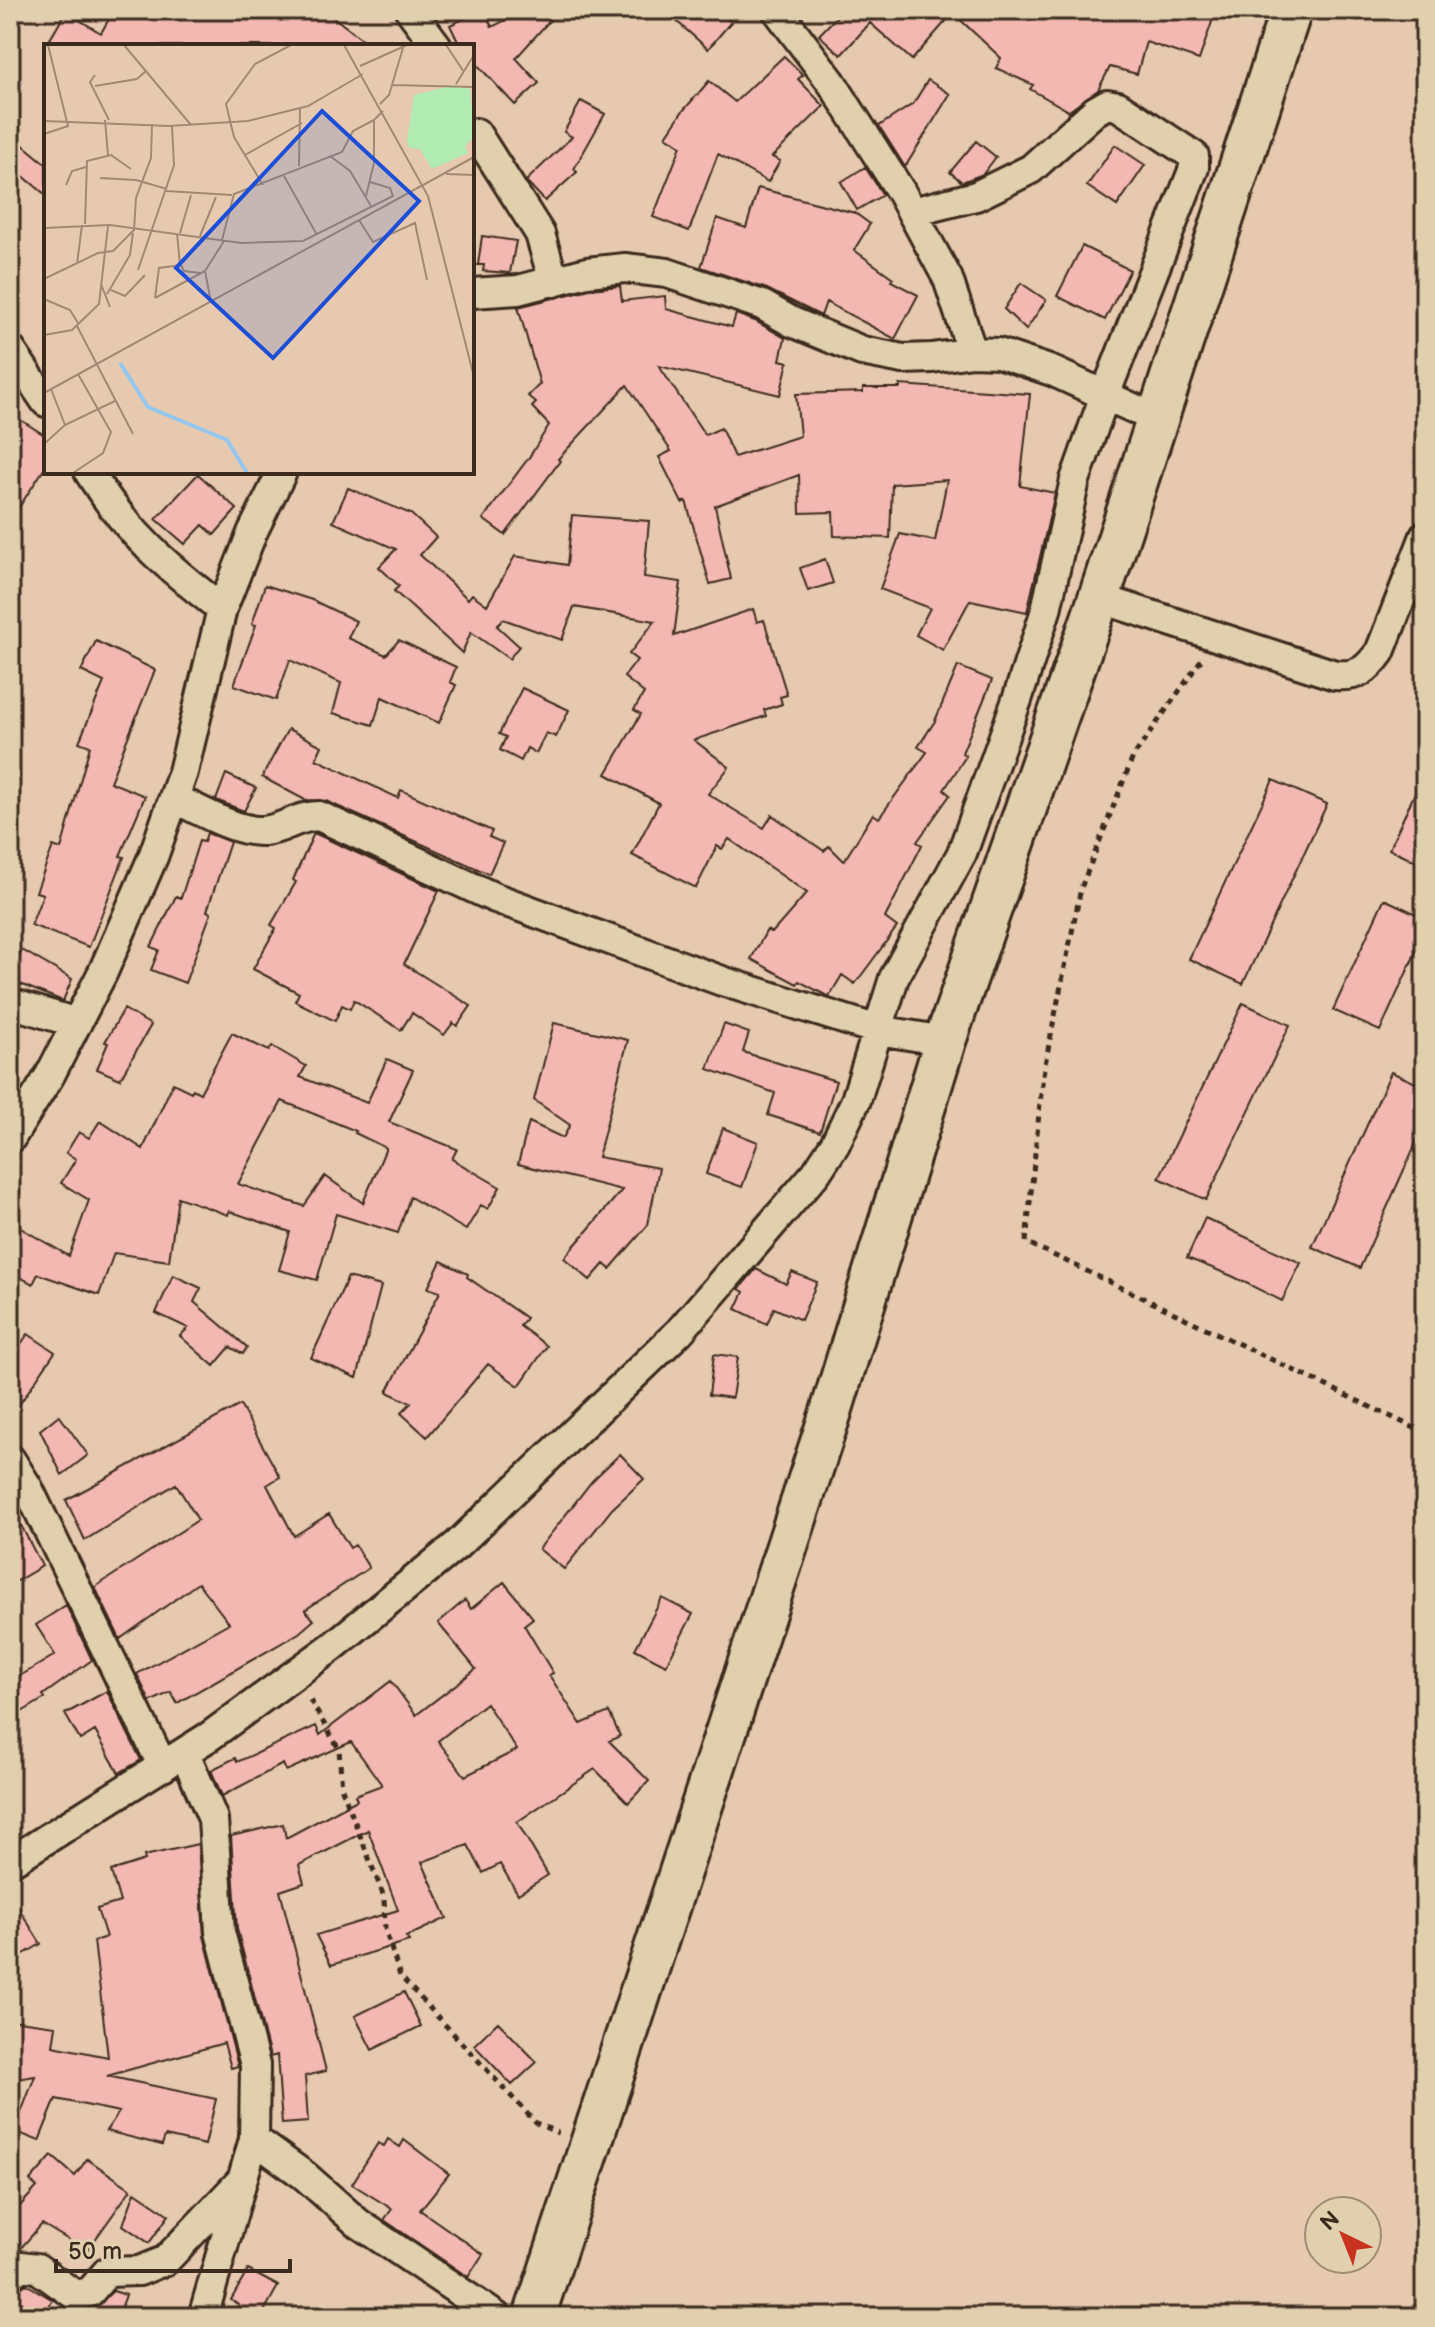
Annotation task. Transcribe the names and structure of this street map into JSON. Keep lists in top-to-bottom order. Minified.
{"scale_bar":"50 m","north":"top left"}
